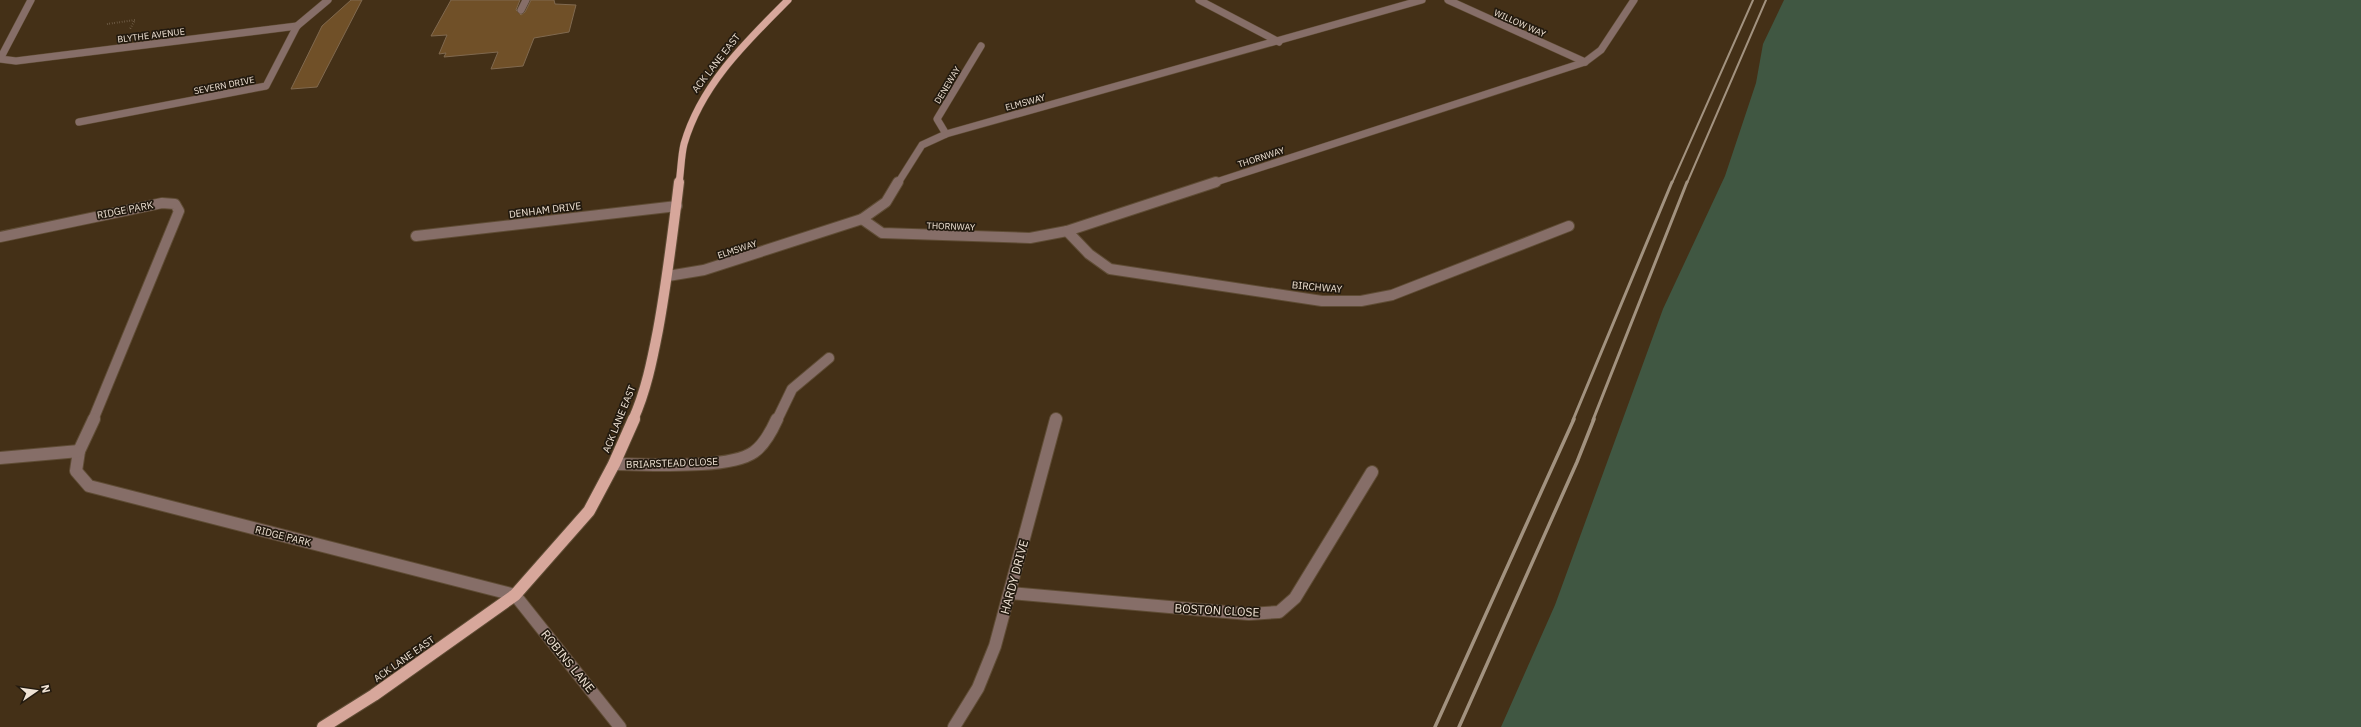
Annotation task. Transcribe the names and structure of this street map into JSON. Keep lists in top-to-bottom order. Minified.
{"streets":{"main road":["ACK LANE EAST"],"street":["WILLOW WAY","BLYTHE AVENUE","SEVERN DRIVE","DENEWAY","ELMSWAY","THORNWAY","RIDGE PARK","DENHAM DRIVE","BIRCHWAY","BRIARSTEAD CLOSE","HARDY DRIVE","BOSTON CLOSE","ROBINS LANE"]},"crossings":[["WILLOW WAY","THORNWAY"],["BLYTHE AVENUE","SEVERN DRIVE"],["ACK LANE EAST","ELMSWAY"],["ACK LANE EAST","RIDGE PARK"],["ACK LANE EAST","DENHAM DRIVE"],["ACK LANE EAST","BRIARSTEAD CLOSE"],["ACK LANE EAST","ROBINS LANE"],["DENEWAY","ELMSWAY"],["ELMSWAY","THORNWAY"],["THORNWAY","BIRCHWAY"],["RIDGE PARK","ROBINS LANE"],["HARDY DRIVE","BOSTON CLOSE"]],"north":"right"}
